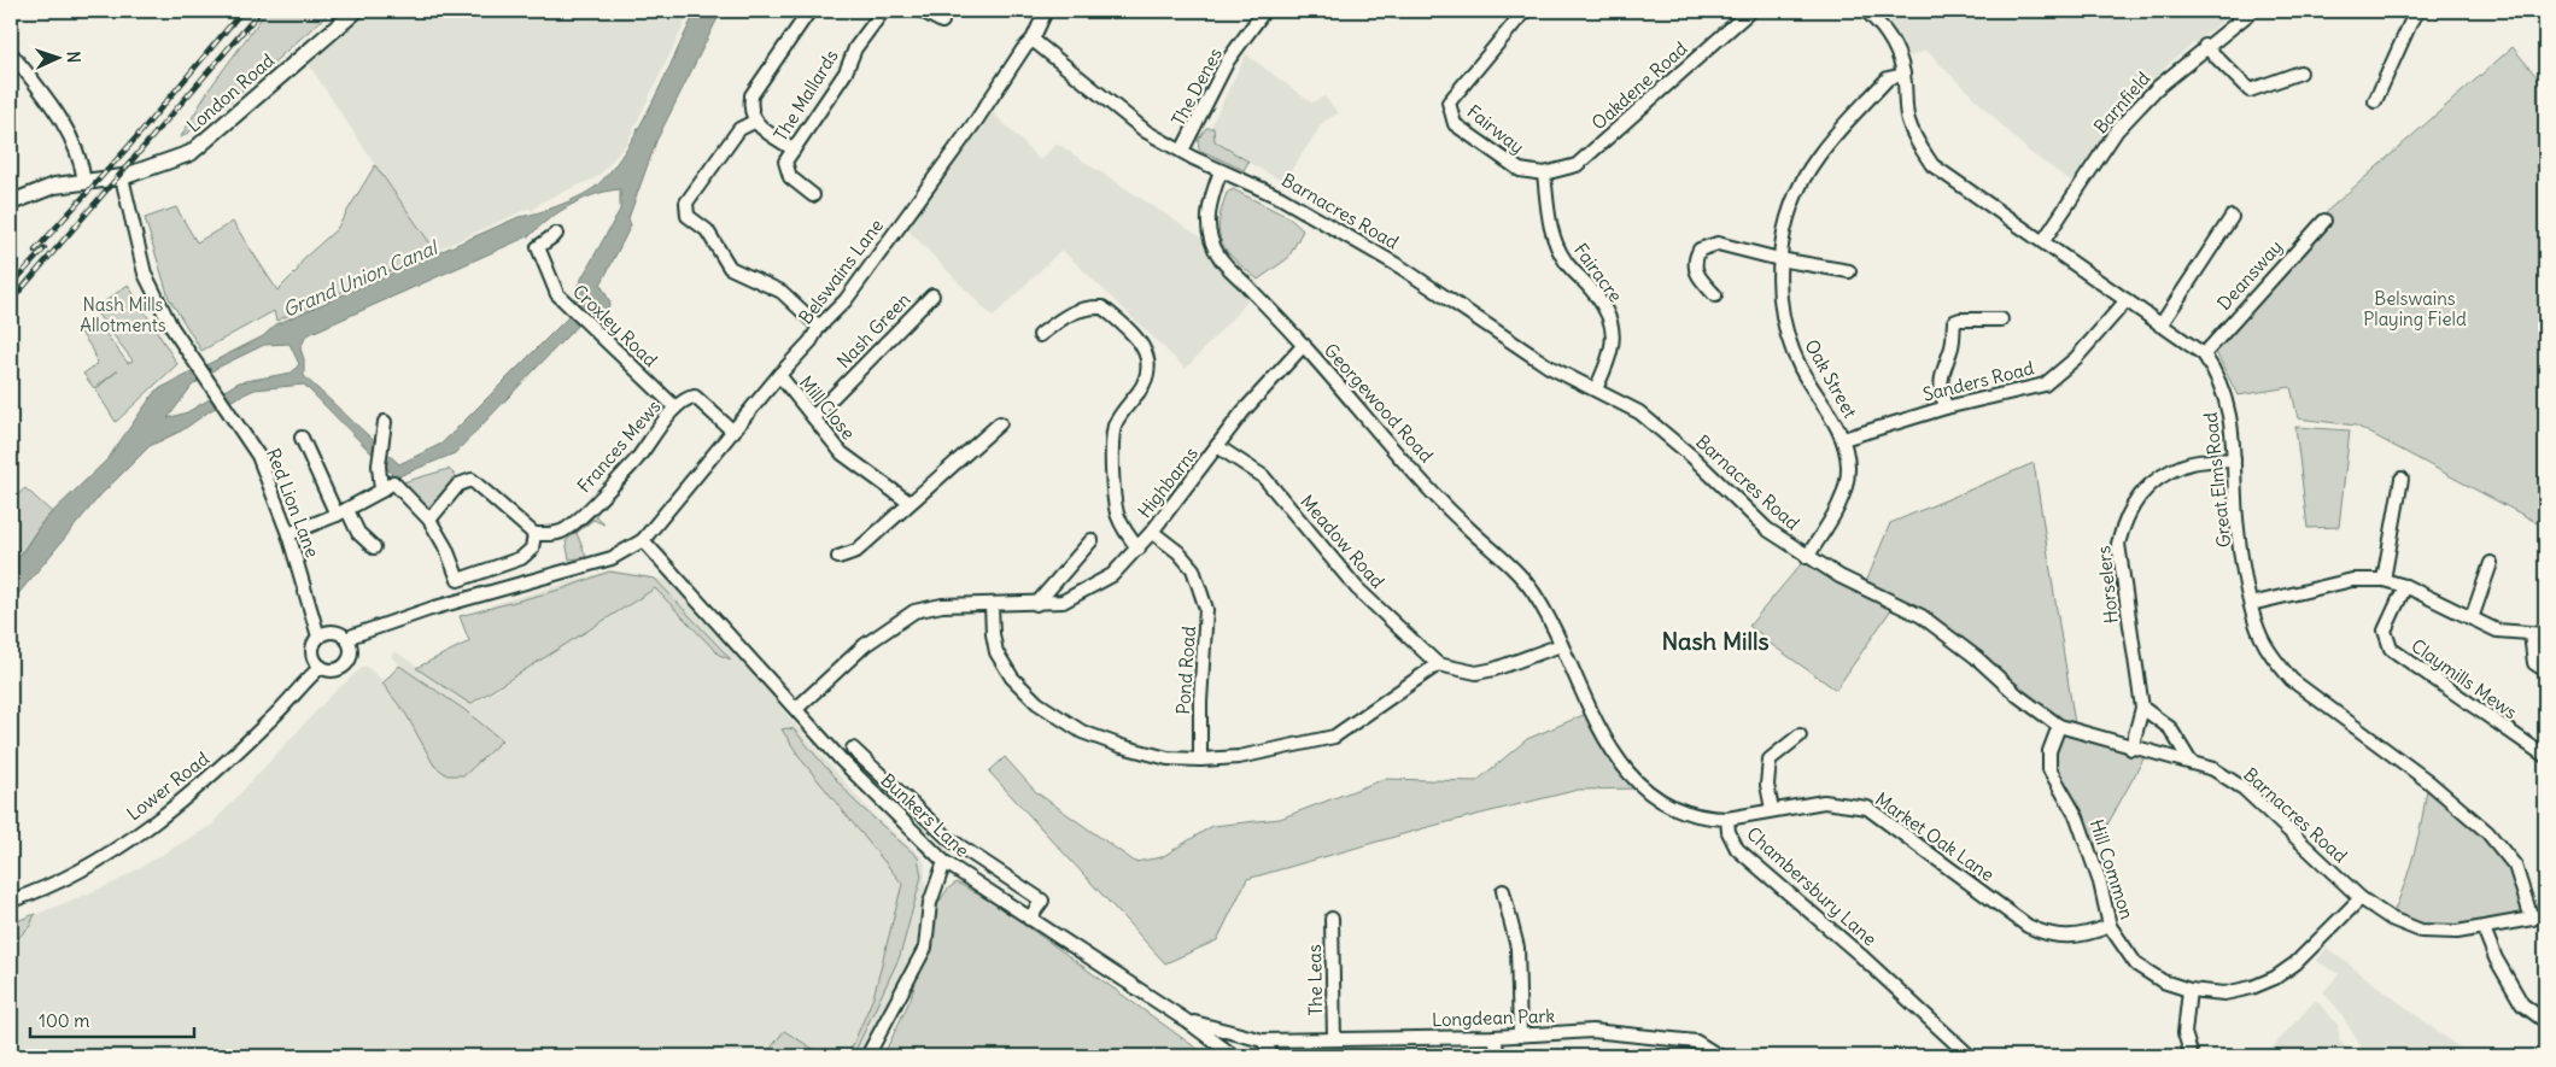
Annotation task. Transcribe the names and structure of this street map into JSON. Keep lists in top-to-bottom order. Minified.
{"streets":{"main road":["London Road"],"street":["Oakdene Road","The Denes","The Mallards","Barnfield","Fairway","Barnacres Road","Belswains Lane","Fairacre","Deansway","Croxley Road","Nash Green","Oak Street","Sanders Road","Georgewood Road","Mill Close","Frances Mews","Great Elms Road","Highbarns","Red Lion Lane","Meadow Road","Horselers","Pond Road","Claymills Mews","Lower Road","Bunkers Lane","Market Oak Lane","Hill Common","Chambersbury Lane","The Leas","Longdean Park"]},"crossings":[["Oakdene Road","Fairway"],["Oakdene Road","Fairacre"],["The Denes","Barnacres Road"],["London Road","Red Lion Lane"],["Barnfield","Great Elms Road"],["Fairway","Fairacre"],["Barnacres Road","Belswains Lane"],["Barnacres Road","Fairacre"],["Barnacres Road","Oak Street"],["Barnacres Road","Georgewood Road"],["Barnacres Road","Great Elms Road"],["Barnacres Road","Horselers"],["Barnacres Road","Hill Common"],["Belswains Lane","Mill Close"],["Belswains Lane","Frances Mews"],["Belswains Lane","Bunkers Lane"],["Deansway","Great Elms Road"],["Croxley Road","Frances Mews"],["Nash Green","Mill Close"],["Oak Street","Sanders Road"],["Oak Street","Great Elms Road"],["Sanders Road","Great Elms Road"],["Georgewood Road","Highbarns"],["Georgewood Road","Chambersbury Lane"],["Great Elms Road","Horselers"],["Highbarns","Meadow Road"],["Highbarns","Pond Road"],["Red Lion Lane","Lower Road"],["Bunkers Lane","Longdean Park"],["Market Oak Lane","Hill Common"],["Market Oak Lane","Chambersbury Lane"],["The Leas","Longdean Park"]],"districts":["Nash Mills"],"water":["Grand Union Canal"],"parks":["Belswains Playing Field","Nash Mills Allotments"],"scale_bar":"100 m","north":"right"}
